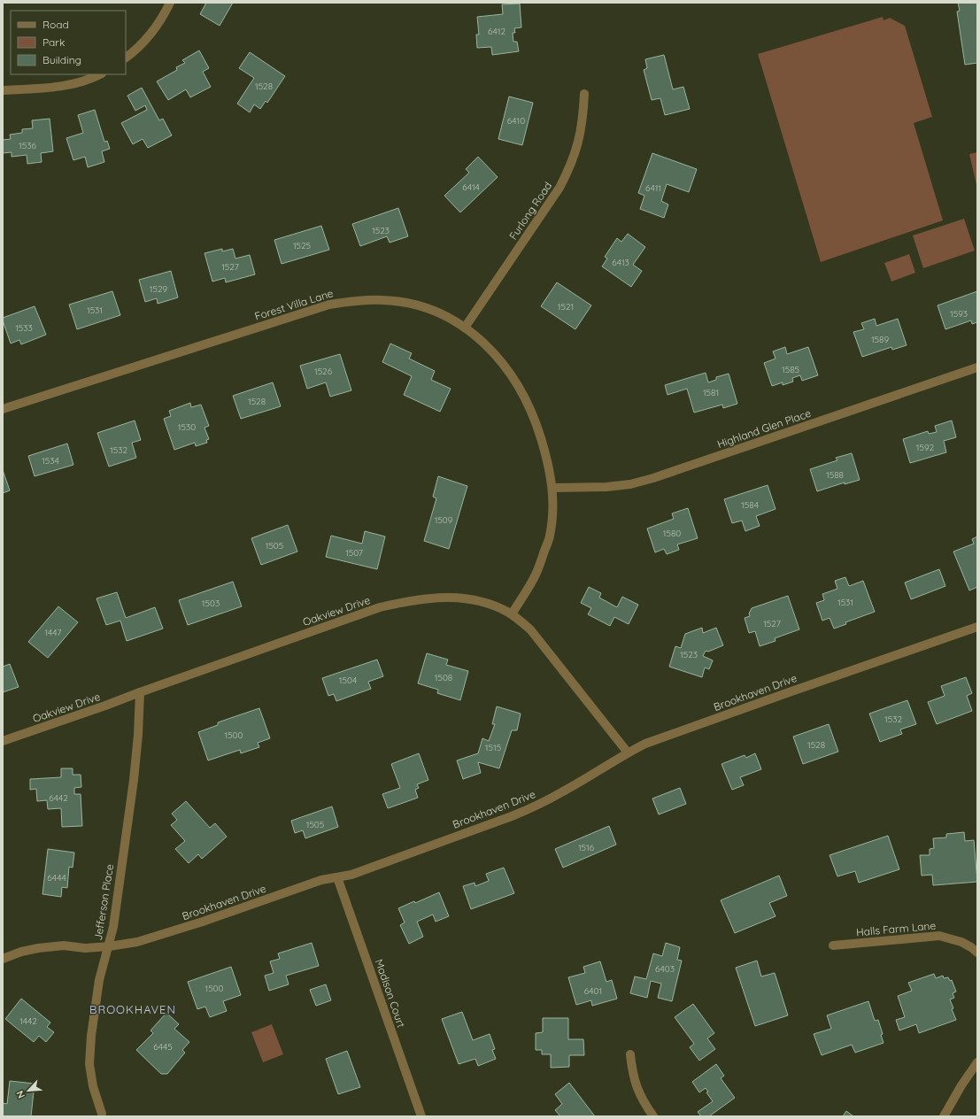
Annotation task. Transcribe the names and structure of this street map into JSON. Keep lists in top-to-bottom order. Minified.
{"streets":{"street":["Furlong Road","Forest Villa Lane","Highland Glen Place","Oakview Drive","Brookhaven Drive","Jefferson Place","Halls Farm Lane","Madison Court"]},"crossings":[["Furlong Road","Forest Villa Lane"],["Forest Villa Lane","Highland Glen Place"],["Forest Villa Lane","Oakview Drive"],["Oakview Drive","Brookhaven Drive"],["Oakview Drive","Jefferson Place"],["Brookhaven Drive","Jefferson Place"],["Brookhaven Drive","Madison Court"]],"districts":["BROOKHAVEN"],"house_numbers":["6412","1528","6410","1536","6414","6411","1523","1525","6413","1527","1529","1521","1531","1593","1533","1589","1585","1526","1581","1528","1530","1592","1532","1534","1588","1584","1509","1580","1505","1507","1531","1503","1527","1447","1523","1508","1504","1532","1500","1528","1515","6442","1505","1516","6444","6403","1500","6401","1442","6445"],"legend":["Road","Park","Building"],"north":"bottom left"}
